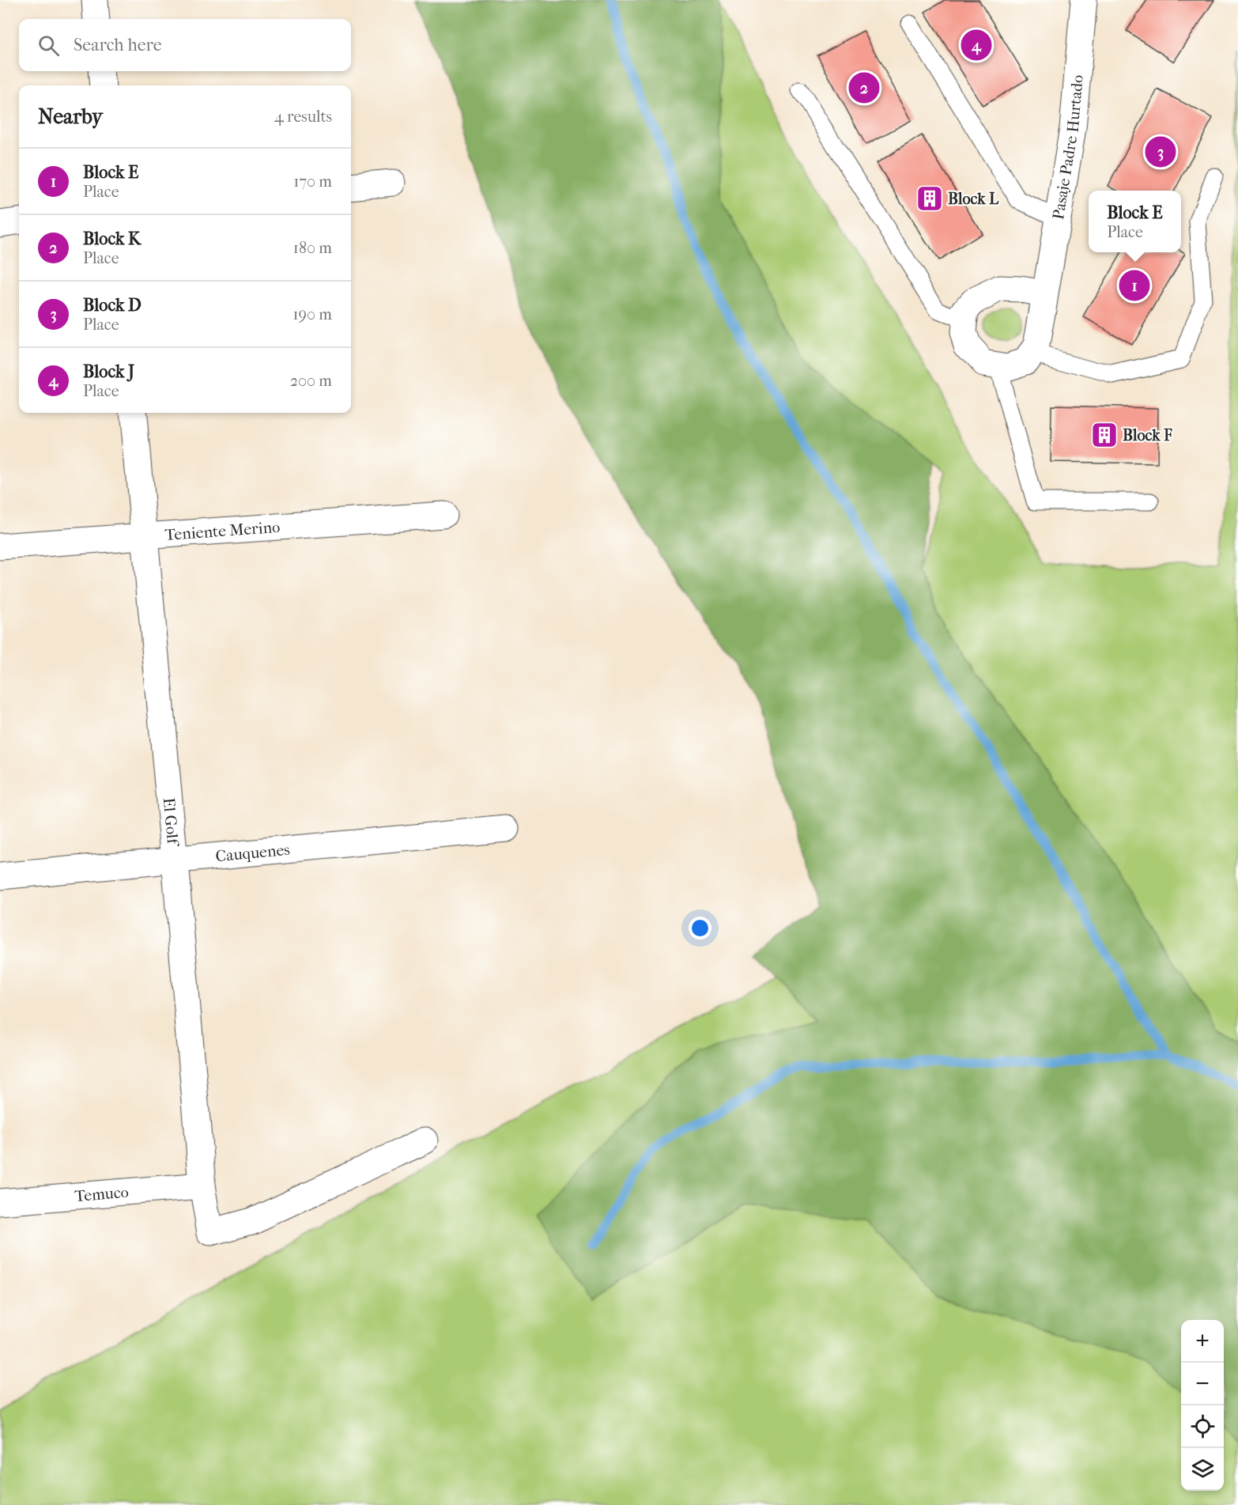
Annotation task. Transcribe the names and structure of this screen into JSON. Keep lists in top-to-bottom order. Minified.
{"streets":{"street":["Pasaje Padre Hurtado","Teniente Merino","El Golf","Cauquenes","Temuco"]},"crossings":[["Teniente Merino","El Golf"],["El Golf","Cauquenes"],["El Golf","Temuco"]],"places":{"building":["Block L","Block F"]},"page":{"search":"Search here","pins":["4","2","3","1"],"heading":["Nearby","4 results"],"list":[{"mark":"1","name":"Block E","note":"Place","value":"170 m"},{"mark":"2","name":"Block K","note":"Place","value":"180 m"},{"mark":"3","name":"Block D","note":"Place","value":"190 m"},{"mark":"4","name":"Block J","note":"Place","value":"200 m"}],"popup":["Block E","Place"],"map_buttons":["+","−"]}}
